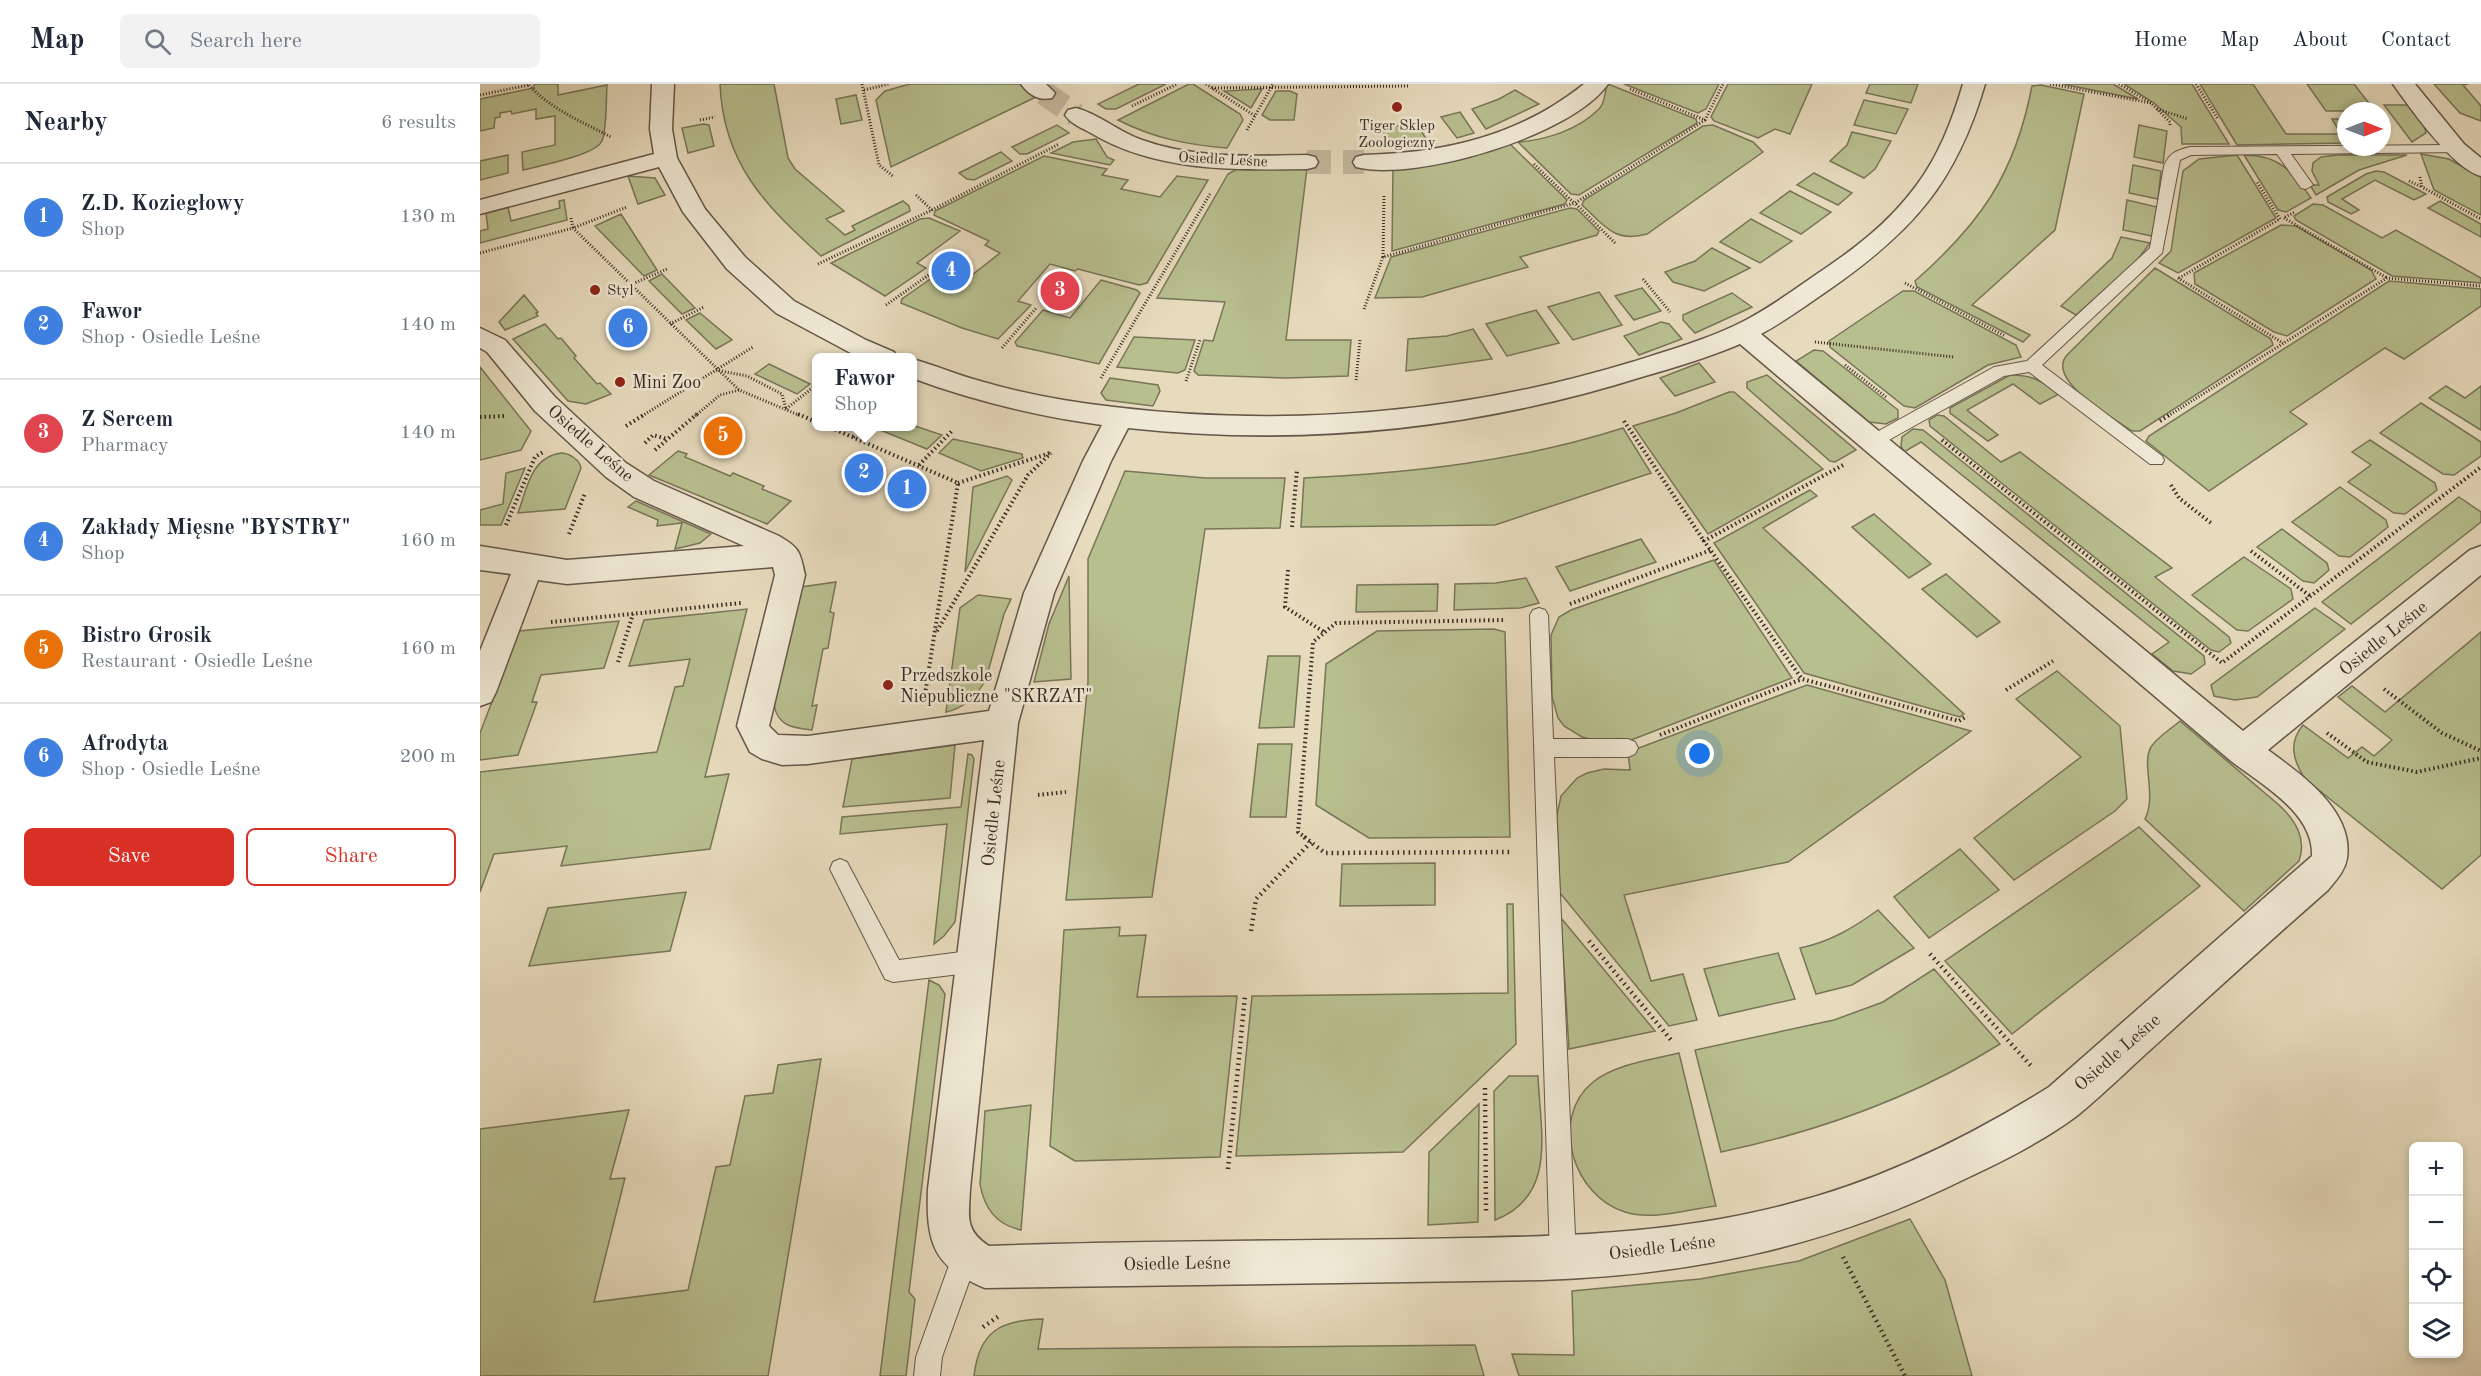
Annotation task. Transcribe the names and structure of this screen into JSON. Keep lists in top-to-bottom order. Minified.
{"streets":{"street":["Osiedle Leśne"]},"places":["Tiger Sklep Zoologiczny","Styl","Mini Zoo","Przedszkole Niepubliczne \"SKRZAT\""],"north":"right","page":{"header":"Map","search":"Search here","nav":["Home","Map","About","Contact"],"heading":["Nearby","6 results"],"list":[{"mark":"1","name":"Z.D. Koziegłowy","note":"Shop","value":"130 m"},{"mark":"2","name":"Fawor","note":"Shop · Osiedle Leśne","value":"140 m"},{"mark":"3","name":"Z Sercem","note":"Pharmacy","value":"140 m"},{"mark":"4","name":"Zakłady Mięsne \"BYSTRY\"","note":"Shop","value":"160 m"},{"mark":"5","name":"Bistro Grosik","note":"Restaurant · Osiedle Leśne","value":"160 m"},{"mark":"6","name":"Afrodyta","note":"Shop · Osiedle Leśne","value":"200 m"}],"pins":["4","3","6","5","2","1"],"popup":["Fawor","Shop"],"buttons":["Save","Share"],"map_buttons":["+","−"]}}
